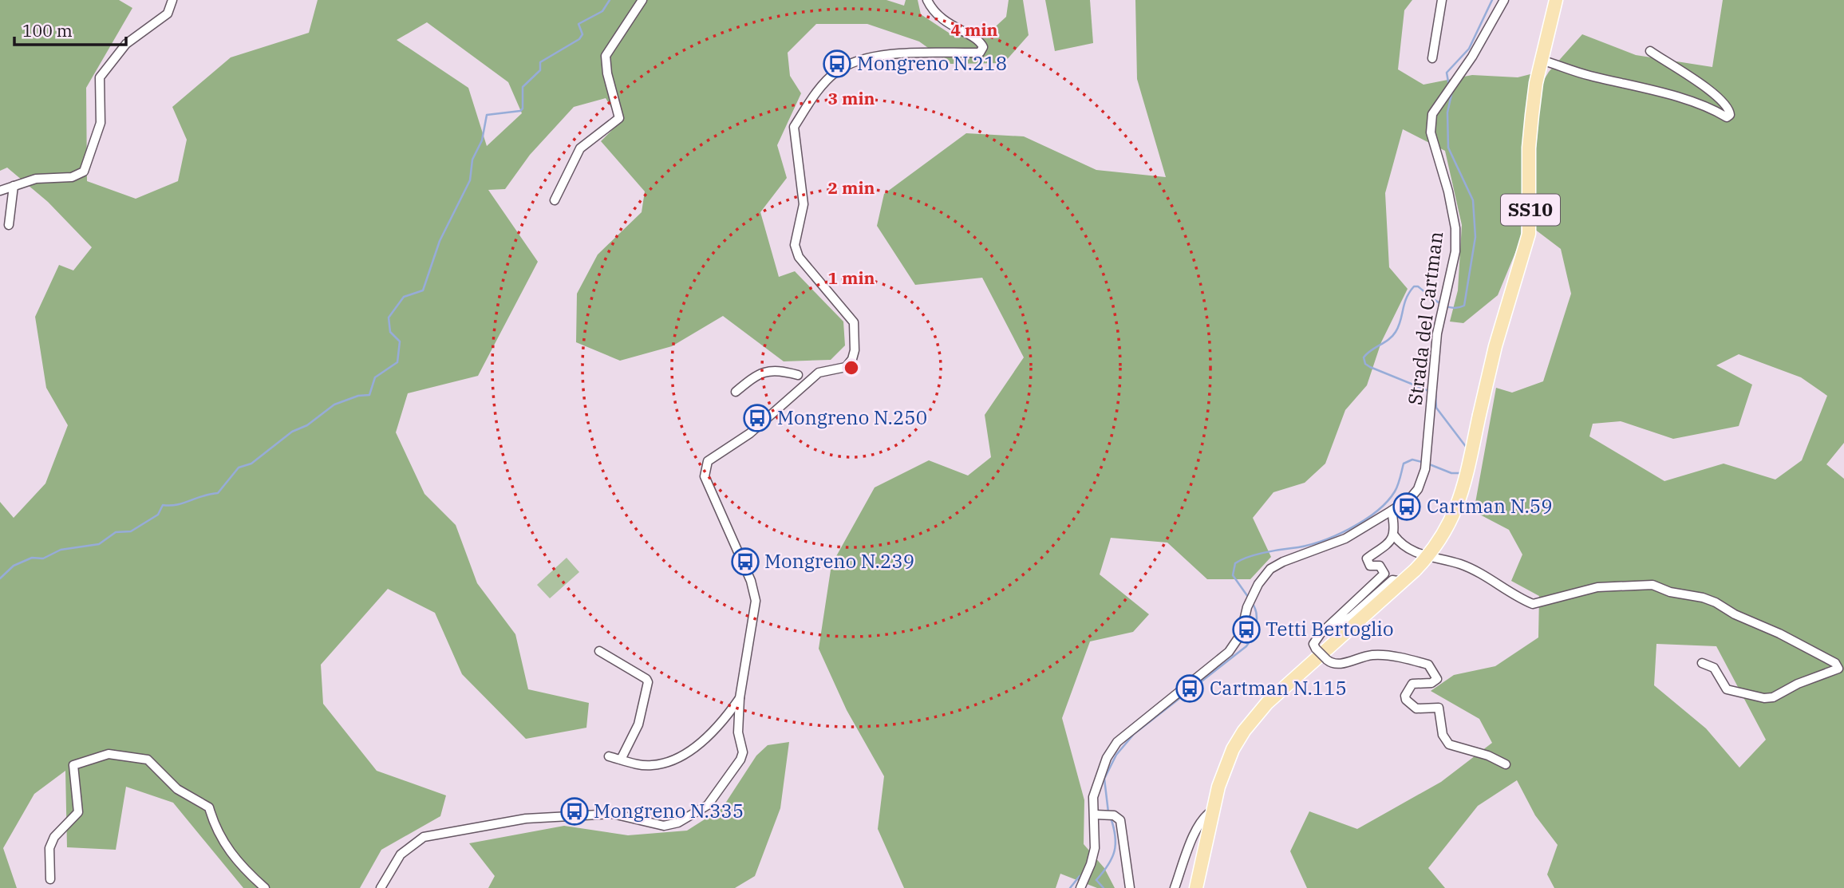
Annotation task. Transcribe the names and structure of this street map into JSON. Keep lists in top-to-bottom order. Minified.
{"streets":{"main road":["SS10"],"street":["Strada del Cartman"]},"places":{"bus stop":["Mongreno N.218","Mongreno N.250","Cartman N.59","Mongreno N.239","Tetti Bertoglio","Cartman N.115","Mongreno N.335"]},"scale_bar":"100 m","rings":["4 min","3 min","2 min","1 min"]}
